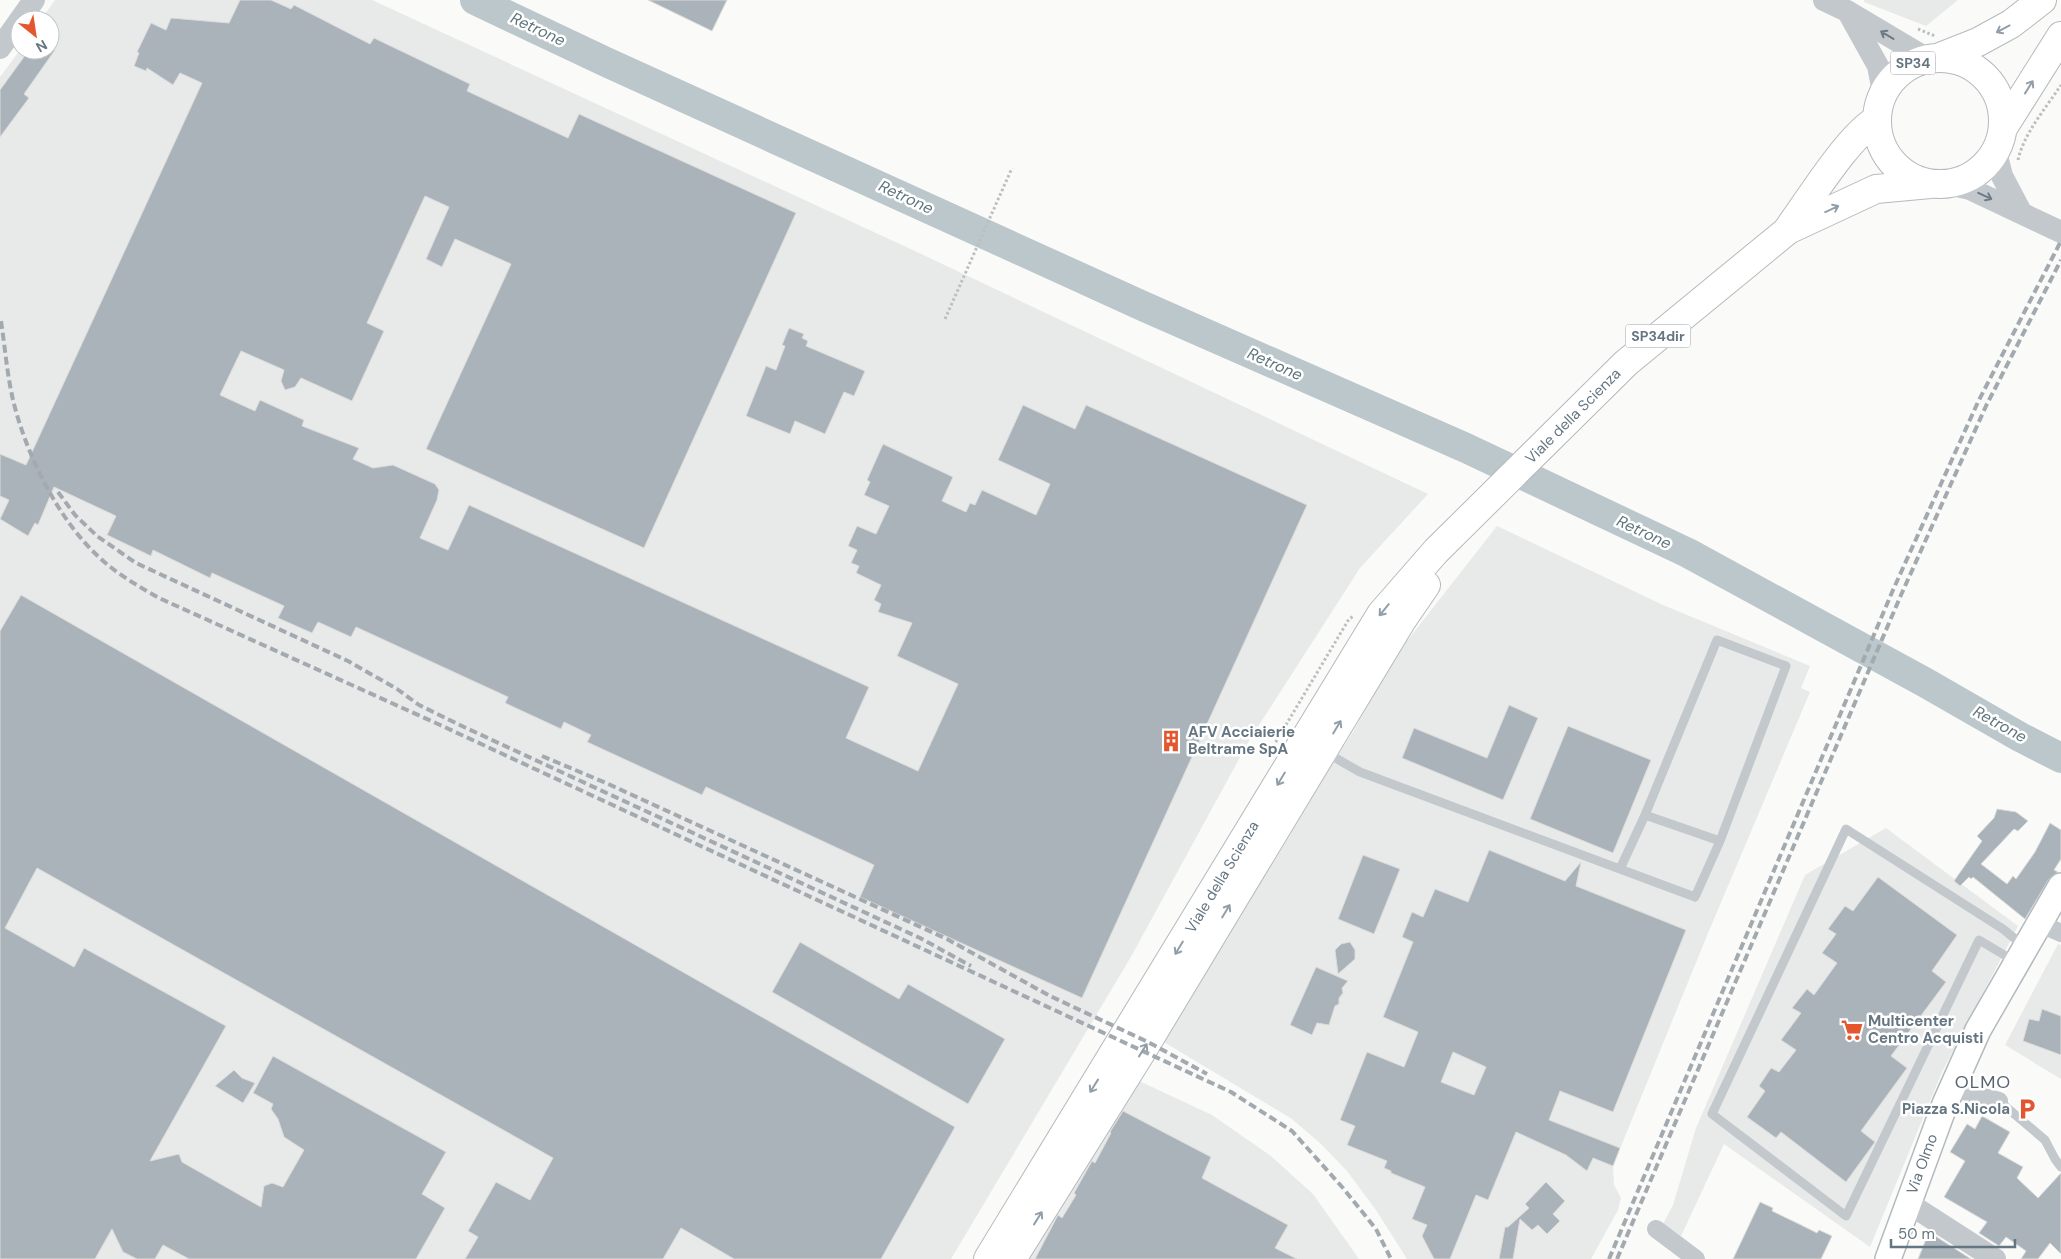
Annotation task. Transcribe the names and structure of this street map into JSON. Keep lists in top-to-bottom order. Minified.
{"streets":{"main road":["SP34","SP34dir","Viale della Scienza","Via Olmo"]},"crossings":[["SP34","SP34dir"],["SP34dir","Viale della Scienza"]],"districts":["OLMO"],"water":["Retrone"],"places":{"building":["AFV Acciaierie Beltrame SpA"],"supermarket":["Multicenter Centro Acquisti"],"parking":["Piazza S.Nicola"]},"scale_bar":"50 m","north":"bottom right"}
